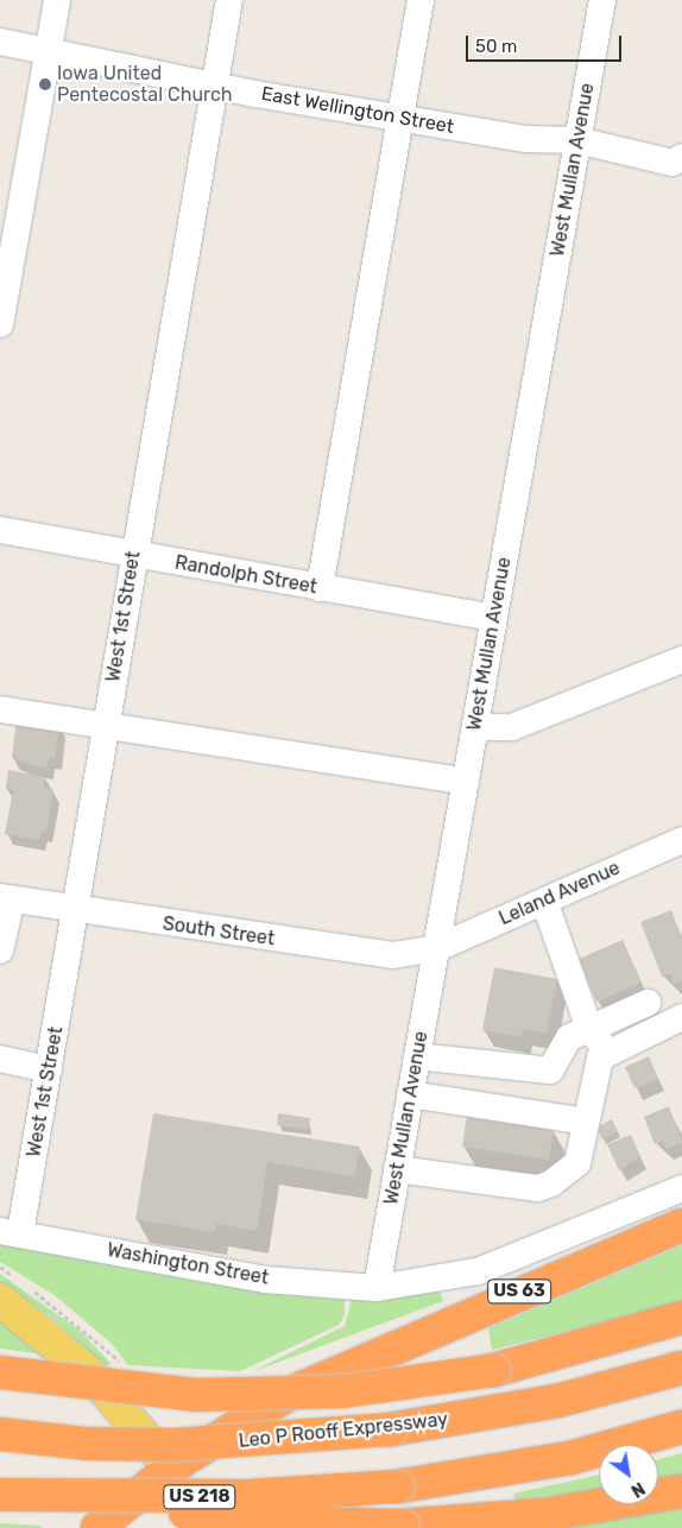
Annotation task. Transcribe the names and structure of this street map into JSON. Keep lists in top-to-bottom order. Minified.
{"streets":{"highway":["US 63","Leo P Rooff Expressway","US 218"],"street":["East Wellington Street","West Mullan Avenue","Randolph Street","West 1st Street","Leland Avenue","South Street","Washington Street"]},"crossings":[["East Wellington Street","West Mullan Avenue"],["East Wellington Street","West 1st Street"],["West Mullan Avenue","Randolph Street"],["West Mullan Avenue","Leland Avenue"],["West Mullan Avenue","South Street"],["West Mullan Avenue","Washington Street"],["Randolph Street","West 1st Street"],["West 1st Street","South Street"],["West 1st Street","Washington Street"],["Leland Avenue","South Street"],["US 63","US 218"]],"places":["Iowa United Pentecostal Church"],"scale_bar":"50 m","north":"bottom right"}
